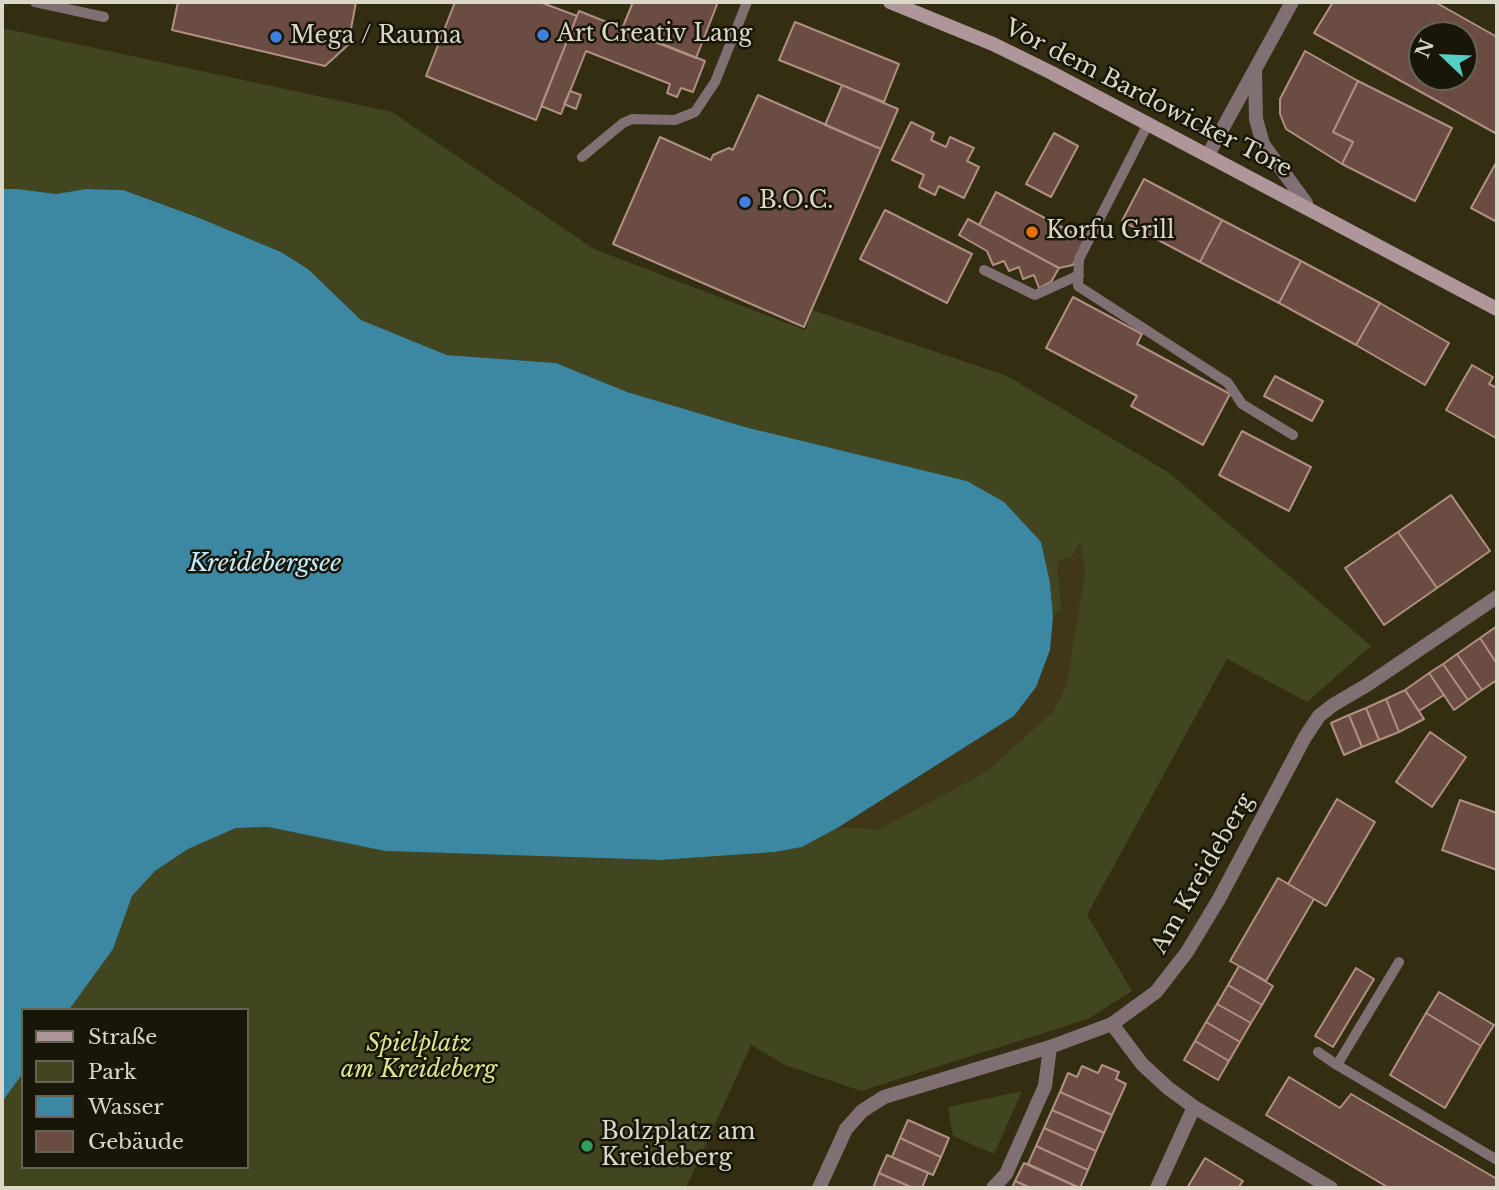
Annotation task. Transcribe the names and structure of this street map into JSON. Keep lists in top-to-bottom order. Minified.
{"streets":{"main road":["Vor dem Bardowicker Tore"],"street":["Am Kreideberg"]},"water":["Kreidebergsee"],"parks":["Spielplatz am Kreideberg"],"places":["Art Creativ Lang","Mega / Rauma","B.O.C.","Korfu Grill","Bolzplatz am Kreideberg"],"legend":["Straße","Park","Wasser","Gebäude"],"north":"top left"}
